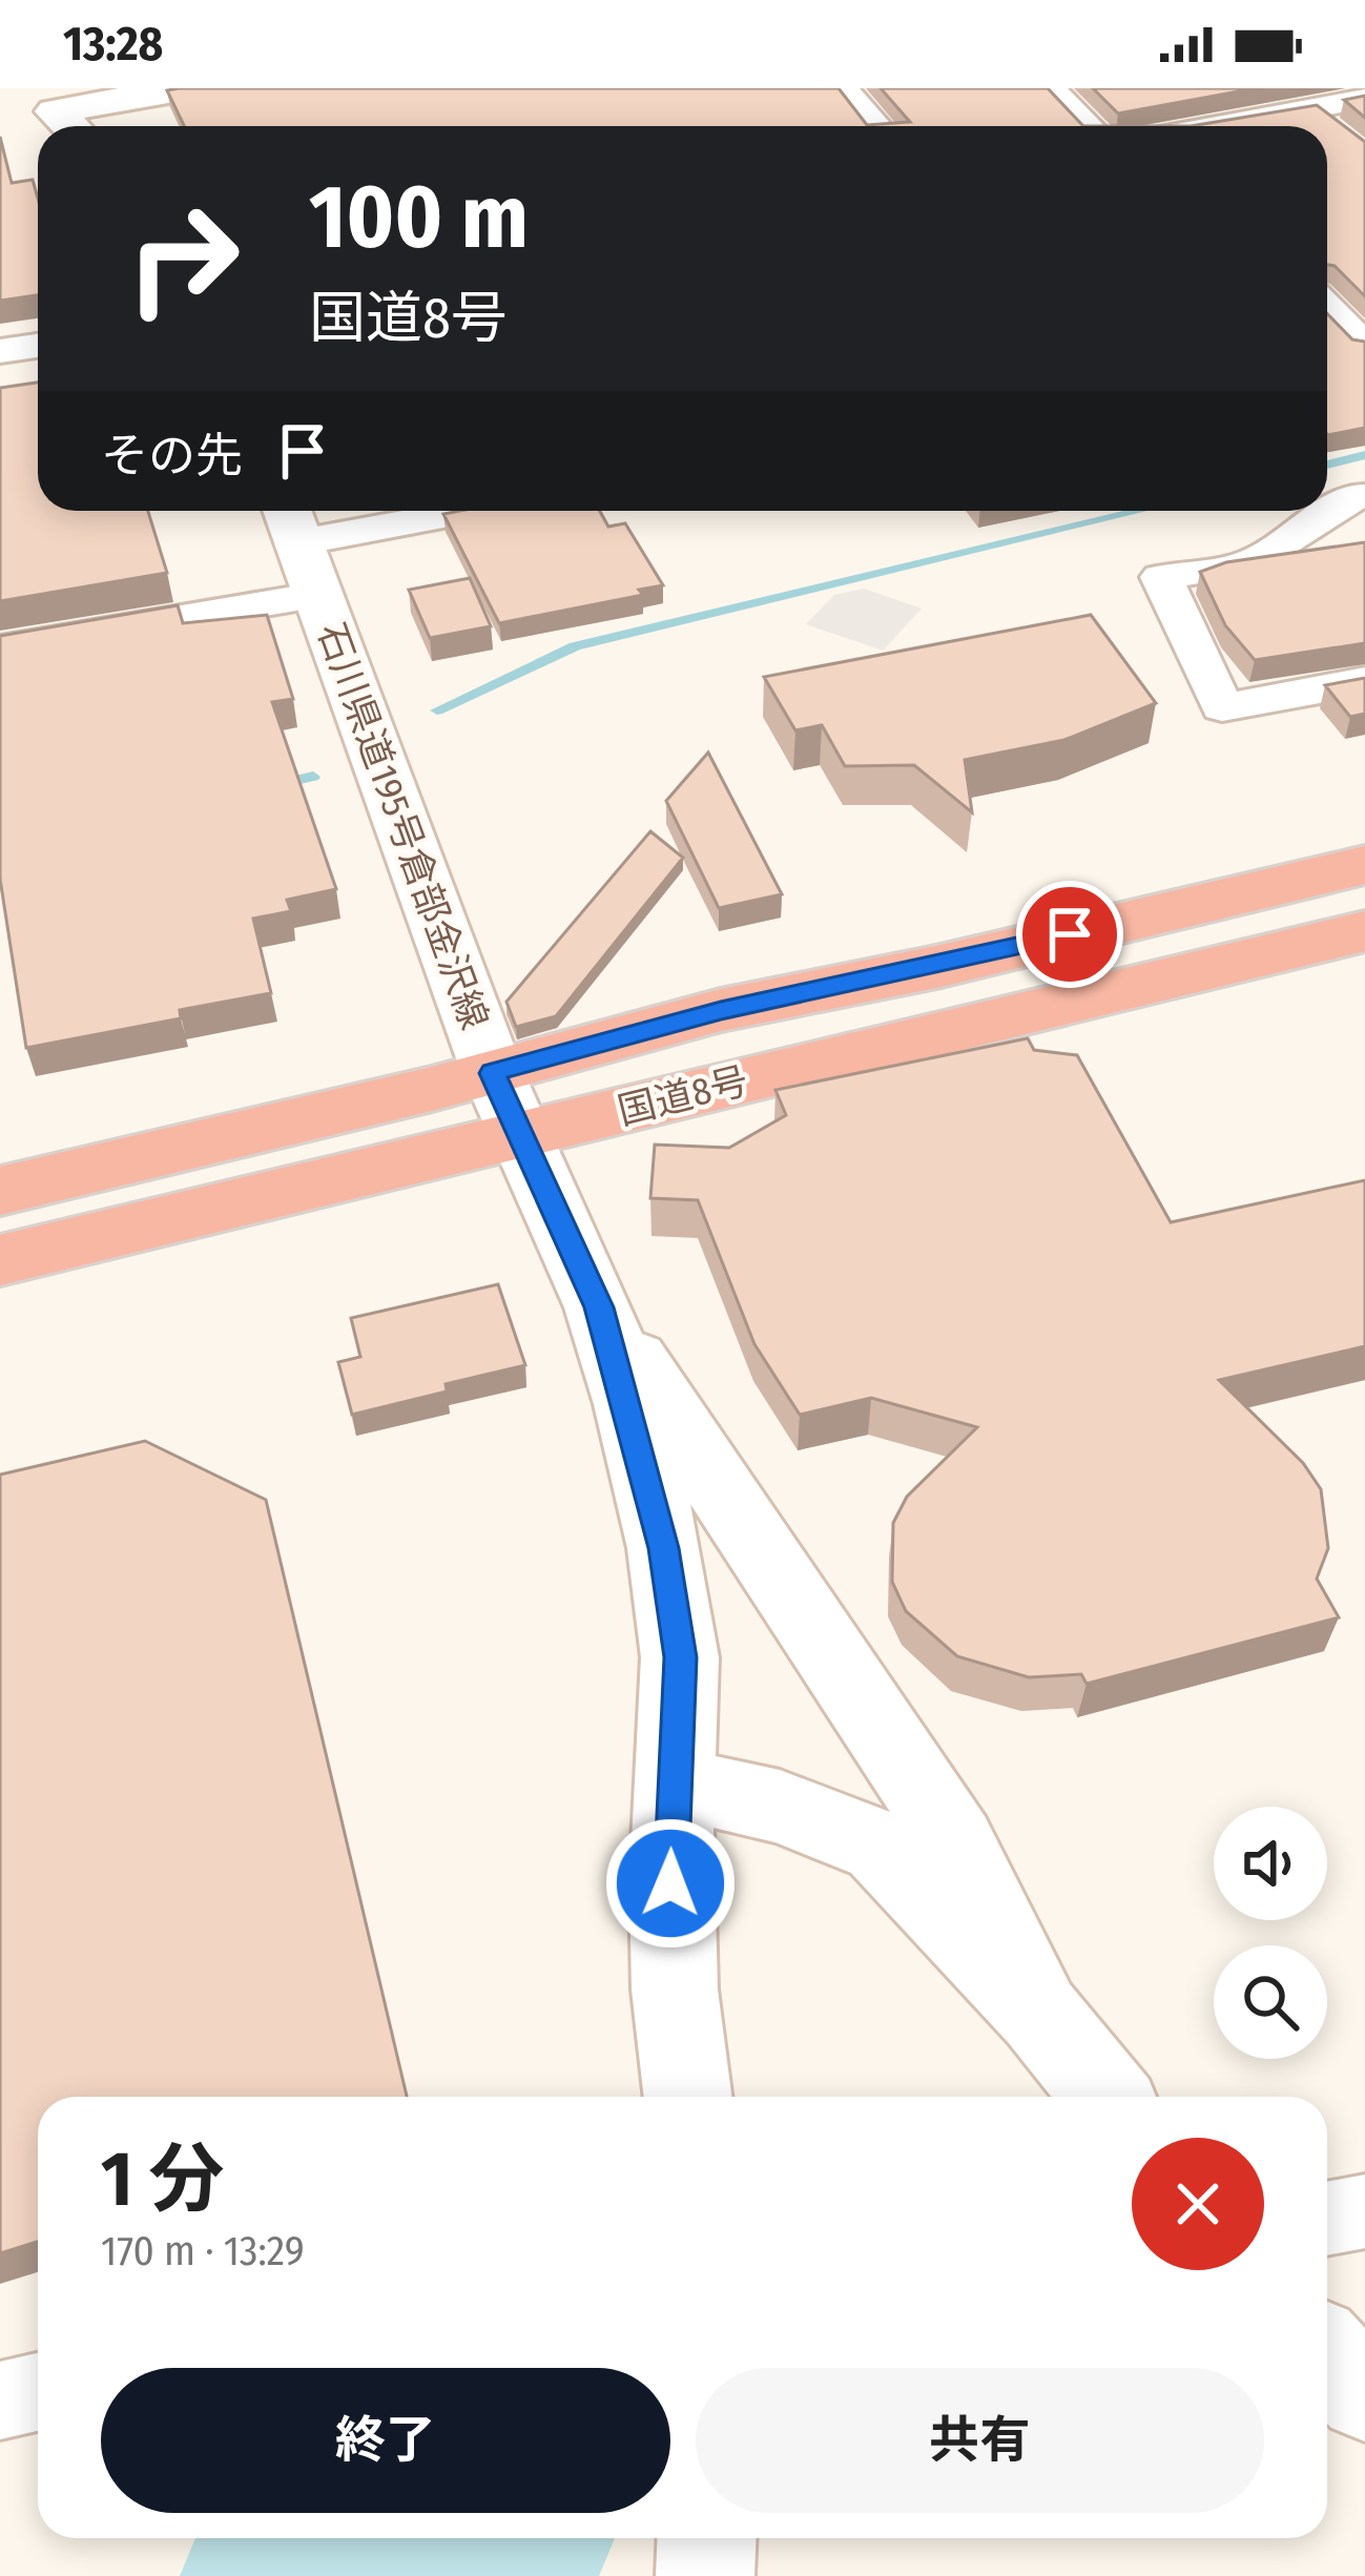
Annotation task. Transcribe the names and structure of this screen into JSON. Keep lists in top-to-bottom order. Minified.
{"streets":{"highway":["国道8号"],"main road":["石川県道195号倉部金沢線"]},"crossings":[["石川県道195号倉部金沢線","国道8号"]],"page":{"status":"13:28","turn":["100 m","国道8号"],"then":"その先","heading":["1 分","170 m · 13:29"],"buttons":["終了","共有"]}}
